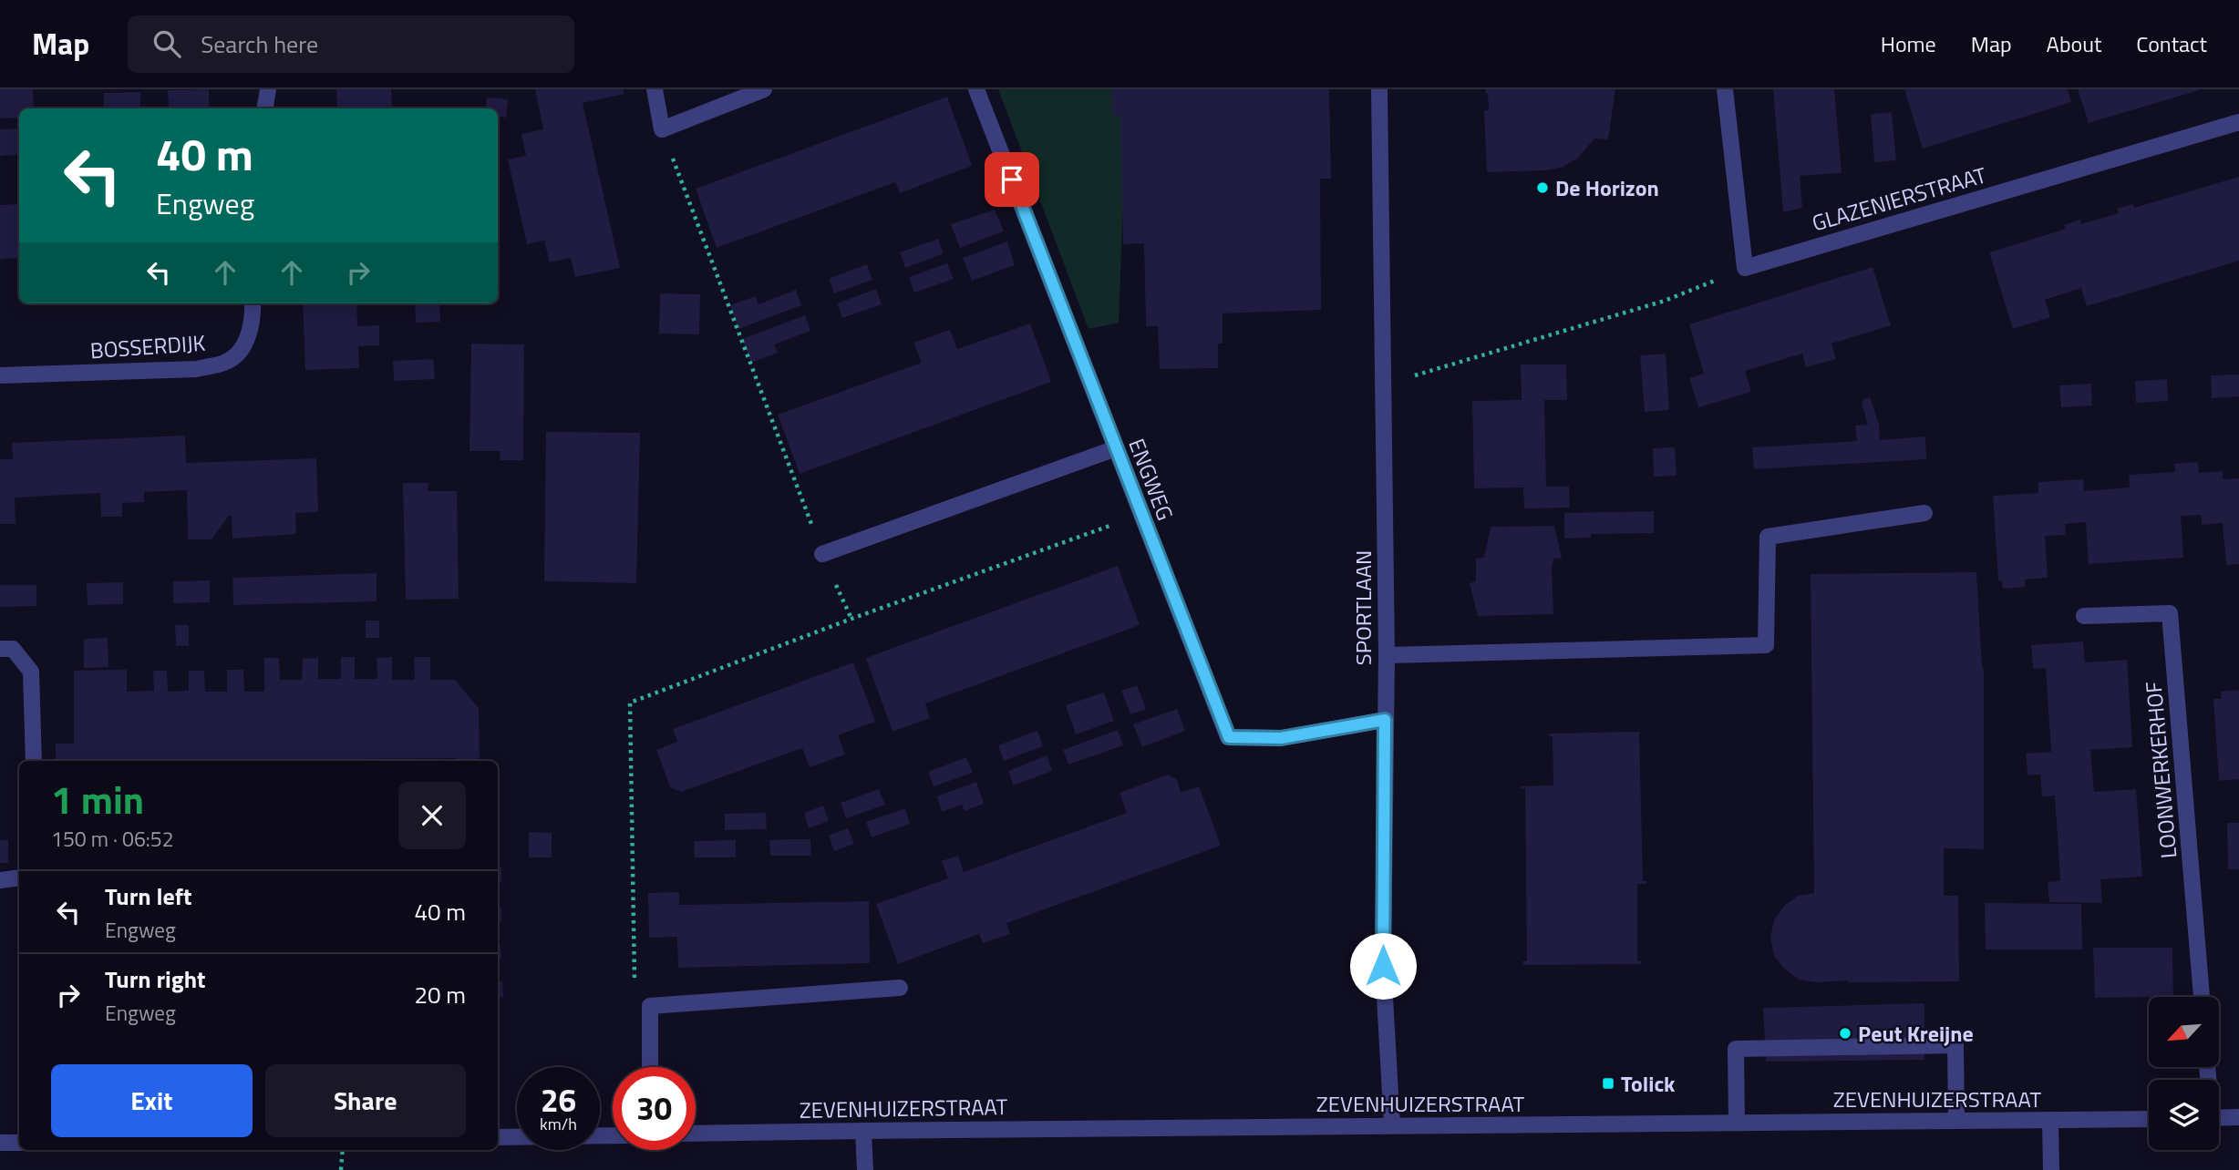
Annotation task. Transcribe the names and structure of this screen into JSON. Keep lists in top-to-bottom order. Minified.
{"streets":{"street":["GLAZENIERSTRAAT","BOSSERDIJK","ENGWEG","SPORTLAAN","LOONWERKERHOF","ZEVENHUIZERSTRAAT"]},"crossings":[["ENGWEG","SPORTLAAN"],["SPORTLAAN","ZEVENHUIZERSTRAAT"]],"places":{"other":["De Horizon","Peut Kreijne"],"transit":["Tolick"]},"north":"bottom left","page":{"header":"Map","search":"Search here","nav":["Home","Map","About","Contact"],"turn":["40 m","Engweg"],"heading":["1 min","150 m · 06:52"],"list":[{"name":"Turn left","note":"Engweg","value":"40 m"},{"name":"Turn right","note":"Engweg","value":"20 m"}],"buttons":["Exit","Share"],"speed":"26 km/h","limit":"30"}}
